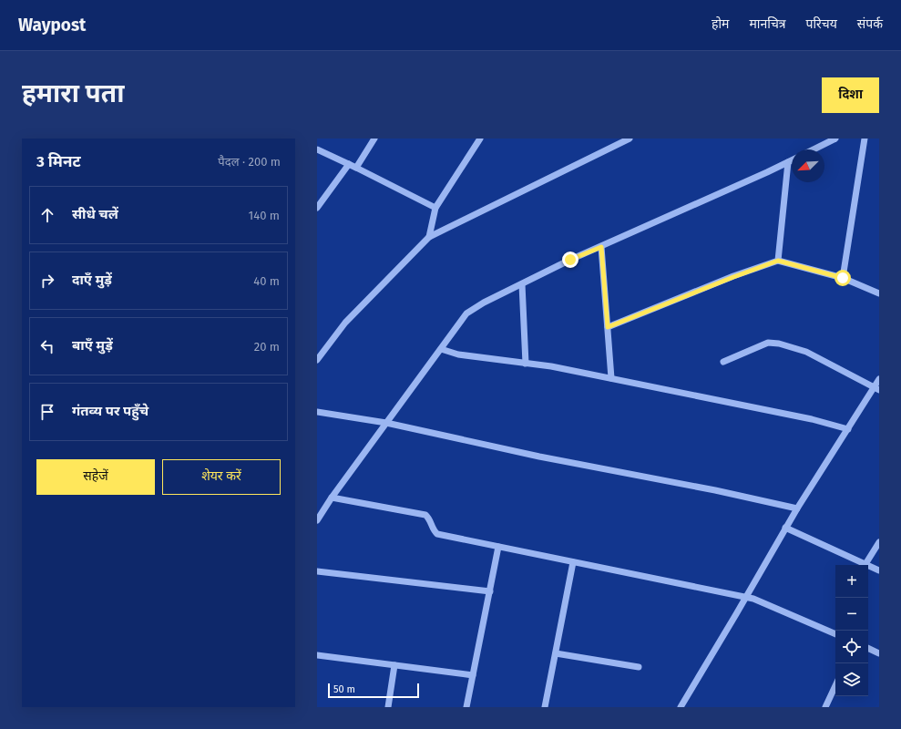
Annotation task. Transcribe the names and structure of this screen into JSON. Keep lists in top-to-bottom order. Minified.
{"scale_bar":"50 m","north":"bottom left","page":{"header":"Waypost","nav":["होम","मानचित्र","परिचय","संपर्क"],"buttons":["दिशा",["सहेजें","शेयर करें"]],"title":"हमारा पता","heading":["3 मिनट","पैदल · 200 m"],"list":[["सीधे चलें","140 m"],["दाएँ मुड़ें","40 m"],["बाएँ मुड़ें","20 m"],"गंतव्य पर पहुँचे"],"map_buttons":["+","−"],"scale":"50 m"}}
